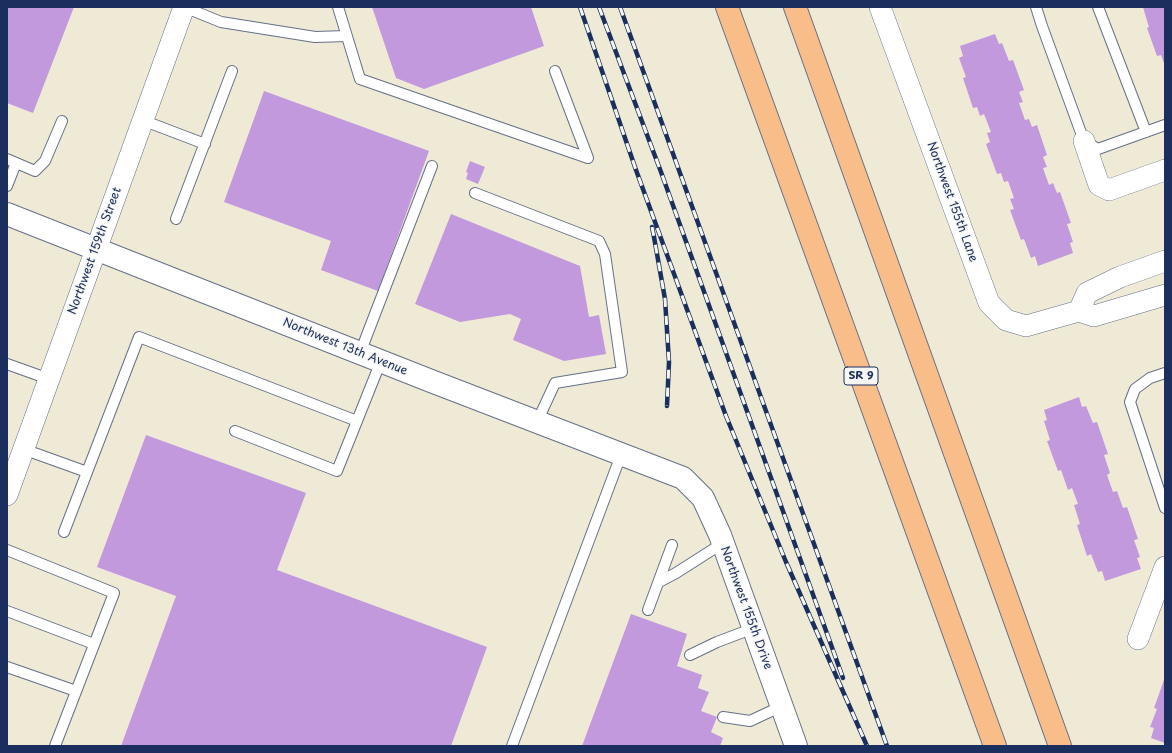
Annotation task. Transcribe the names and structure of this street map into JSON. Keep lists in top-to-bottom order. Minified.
{"streets":{"main road":["SR 9"],"street":["Northwest 155th Lane","Northwest 159th Street","Northwest 13th Avenue","Northwest 155th Drive"]},"crossings":[["Northwest 159th Street","Northwest 13th Avenue"],["Northwest 13th Avenue","Northwest 155th Drive"]]}
